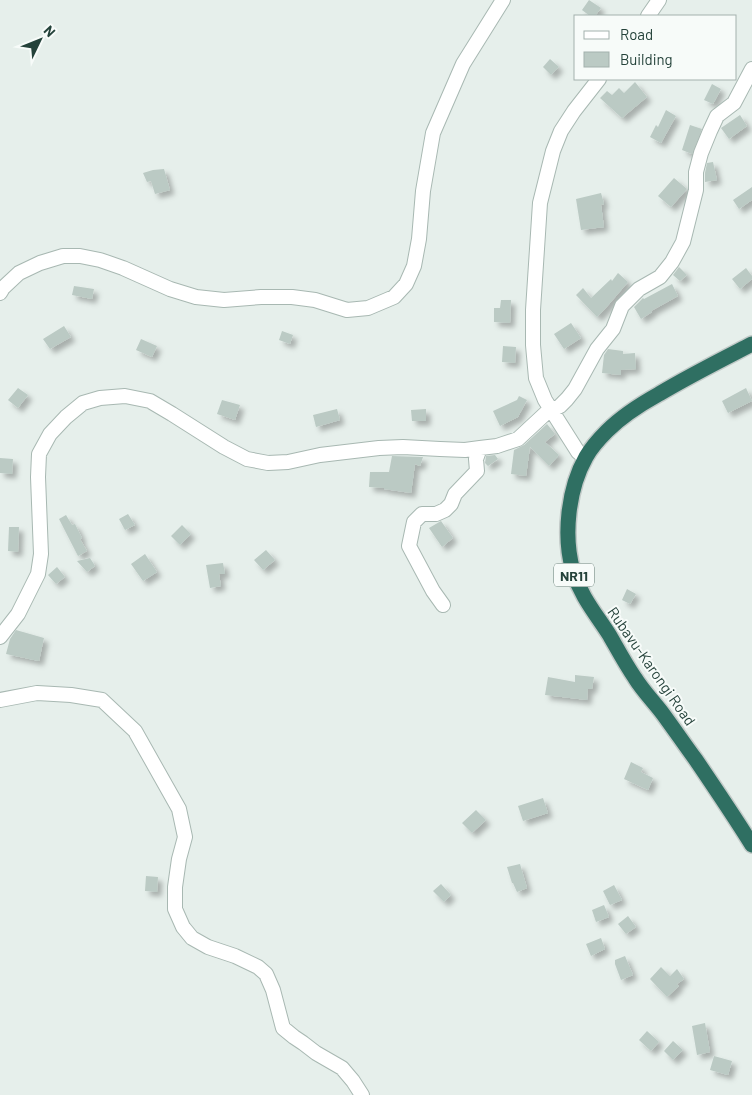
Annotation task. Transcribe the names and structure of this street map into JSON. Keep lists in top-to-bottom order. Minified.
{"streets":{"highway":["NR11","Rubavu-Karongi Road"]},"legend":["Road","Building"],"north":"top right"}
